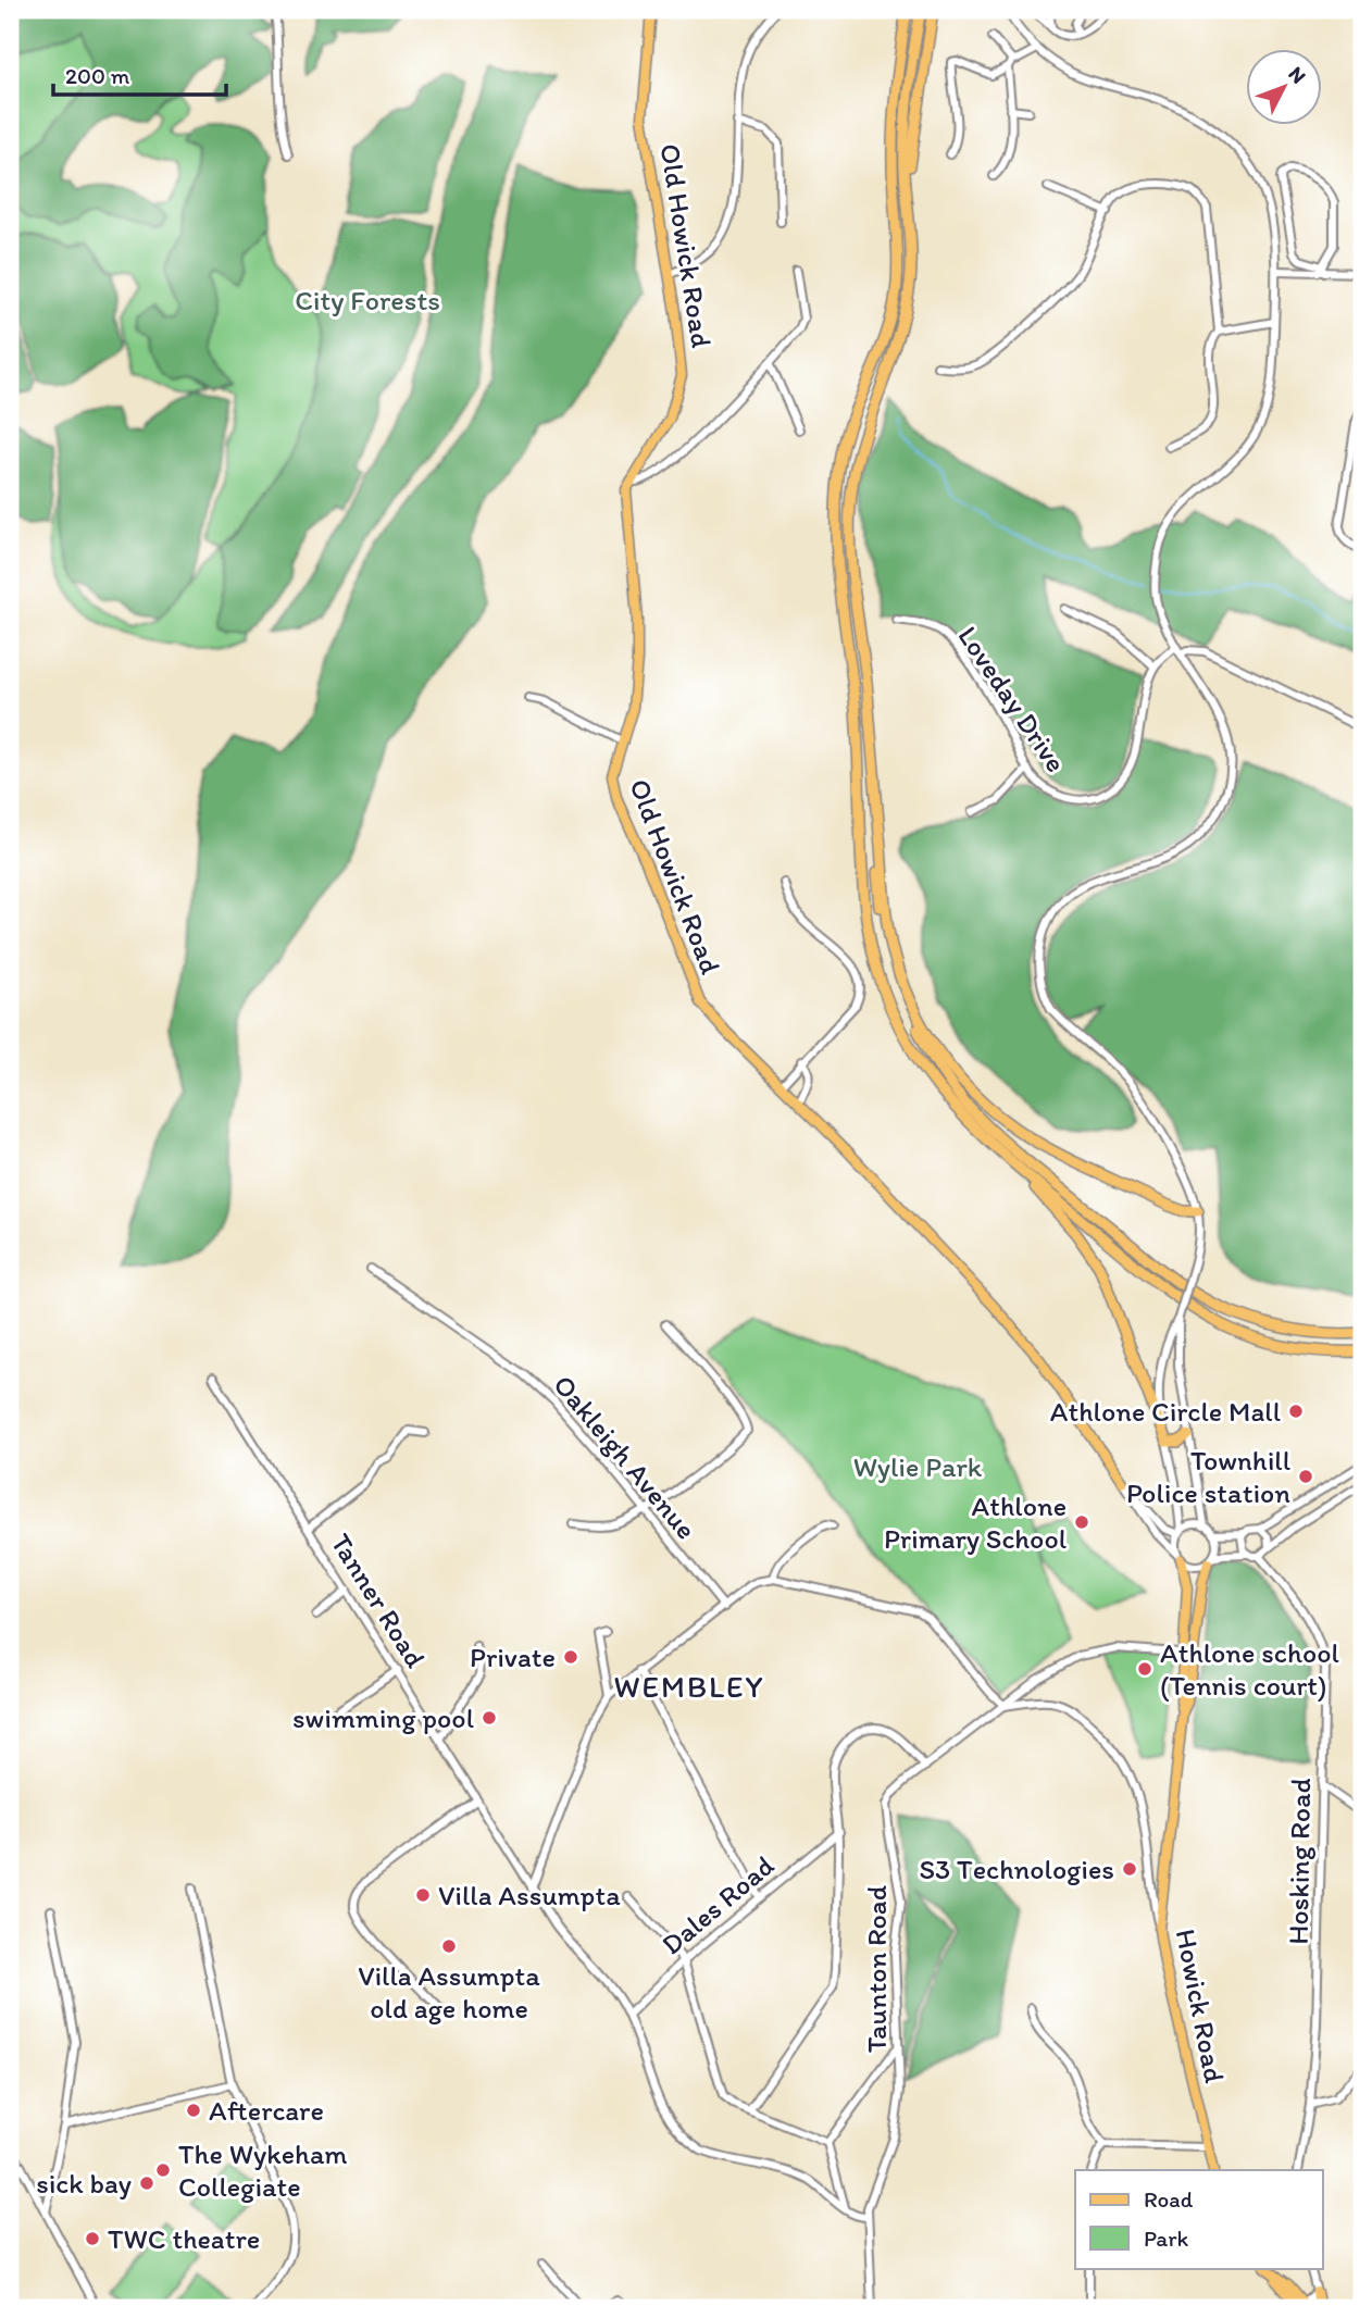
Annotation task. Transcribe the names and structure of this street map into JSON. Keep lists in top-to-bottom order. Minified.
{"streets":{"main road":["Old Howick Road","Howick Road"],"street":["Loveday Drive","Oakleigh Avenue","Tanner Road","Hosking Road","Dales Road","Taunton Road"]},"crossings":[["Old Howick Road","Howick Road"],["Tanner Road","Dales Road"],["Tanner Road","Taunton Road"],["Taunton Road","Howick Road"]],"districts":["WEMBLEY"],"parks":["City Forests","Wylie Park"],"places":["Athlone Circle Mall","Townhill Police station","Athlone Primary School","Private","Athlone school (Tennis court)","swimming pool","S3 Technologies","Villa Assumpta","Villa Assumpta old age home","Aftercare","The Wykeham Collegiate","sick bay","TWC theatre"],"legend":["Road","Park"],"scale_bar":"200 m","north":"top right"}
